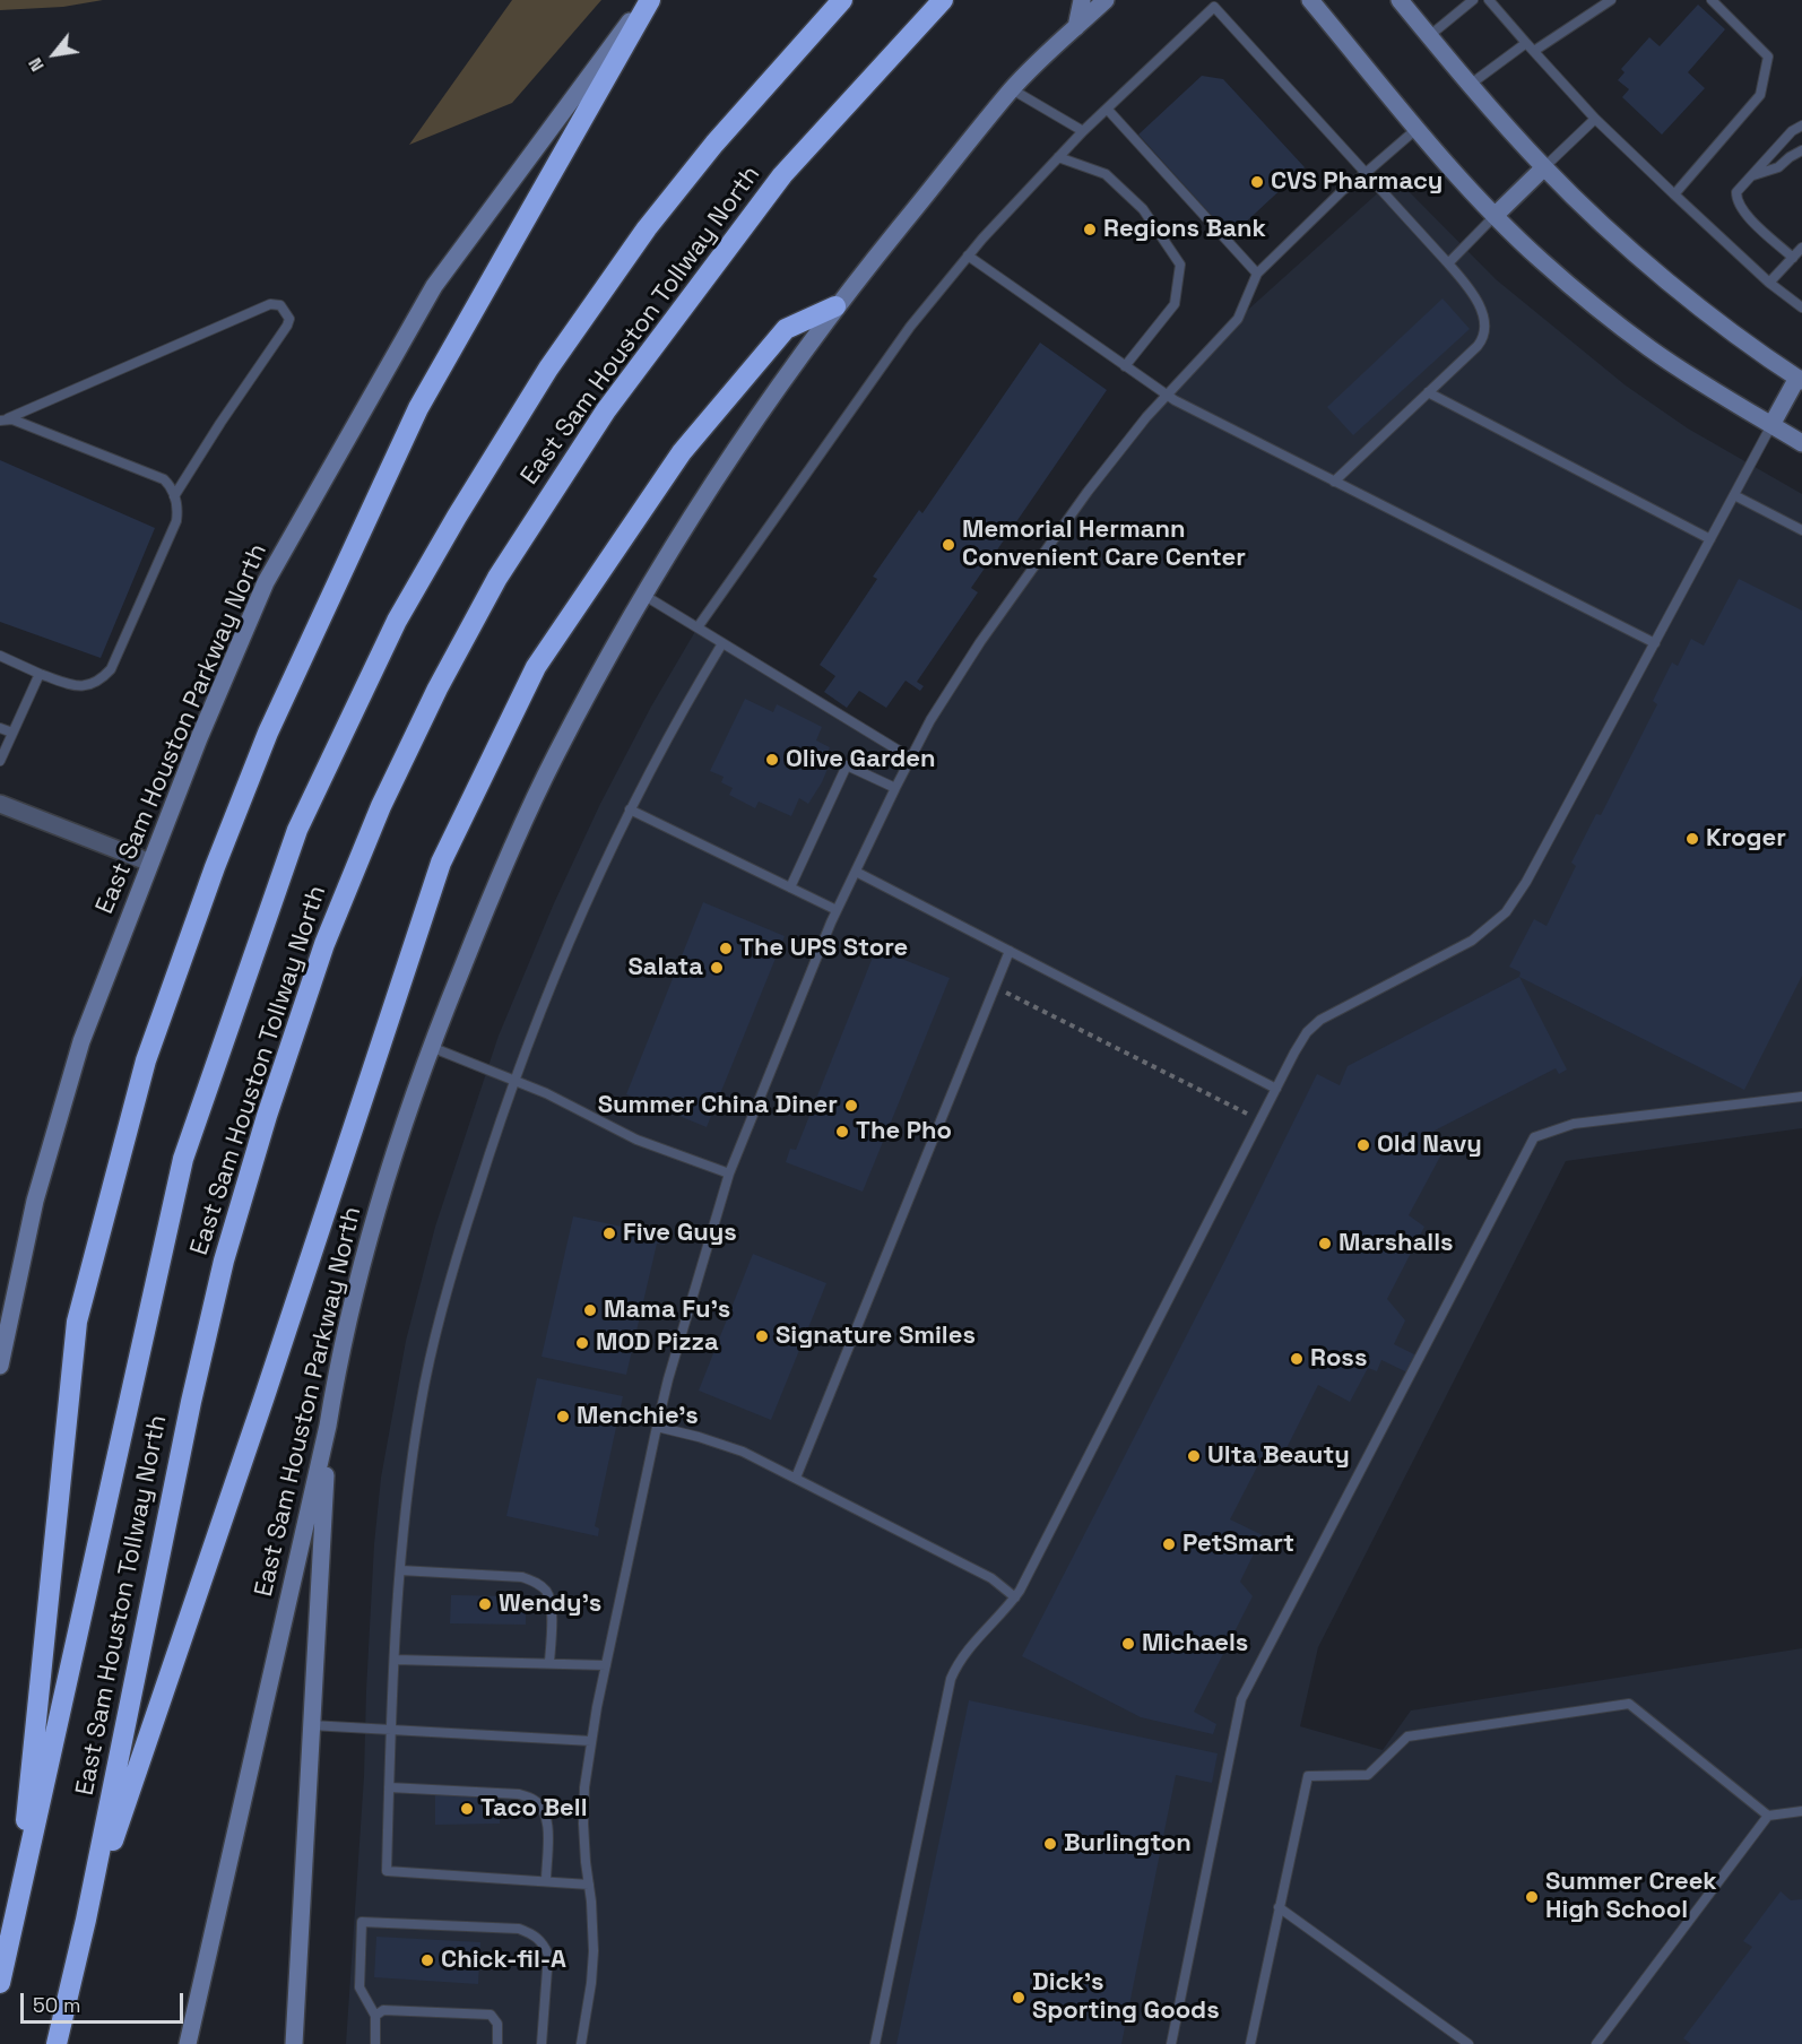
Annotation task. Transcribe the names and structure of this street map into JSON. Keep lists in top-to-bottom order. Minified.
{"streets":{"highway":["East Sam Houston Tollway North"],"main road":["East Sam Houston Parkway North"]},"places":["CVS Pharmacy","Regions Bank","Memorial Hermann Convenient Care Center","Olive Garden","Kroger","The UPS Store","Salata","Summer China Diner","The Pho","Old Navy","Five Guys","Marshalls","Mama Fu's","Signature Smiles","MOD Pizza","Ross","Menchie's","Ulta Beauty","PetSmart","Wendy's","Michaels","Taco Bell","Burlington","Summer Creek High School","Chick-fil-A","Dick's Sporting Goods"],"scale_bar":"50 m","north":"bottom left"}
